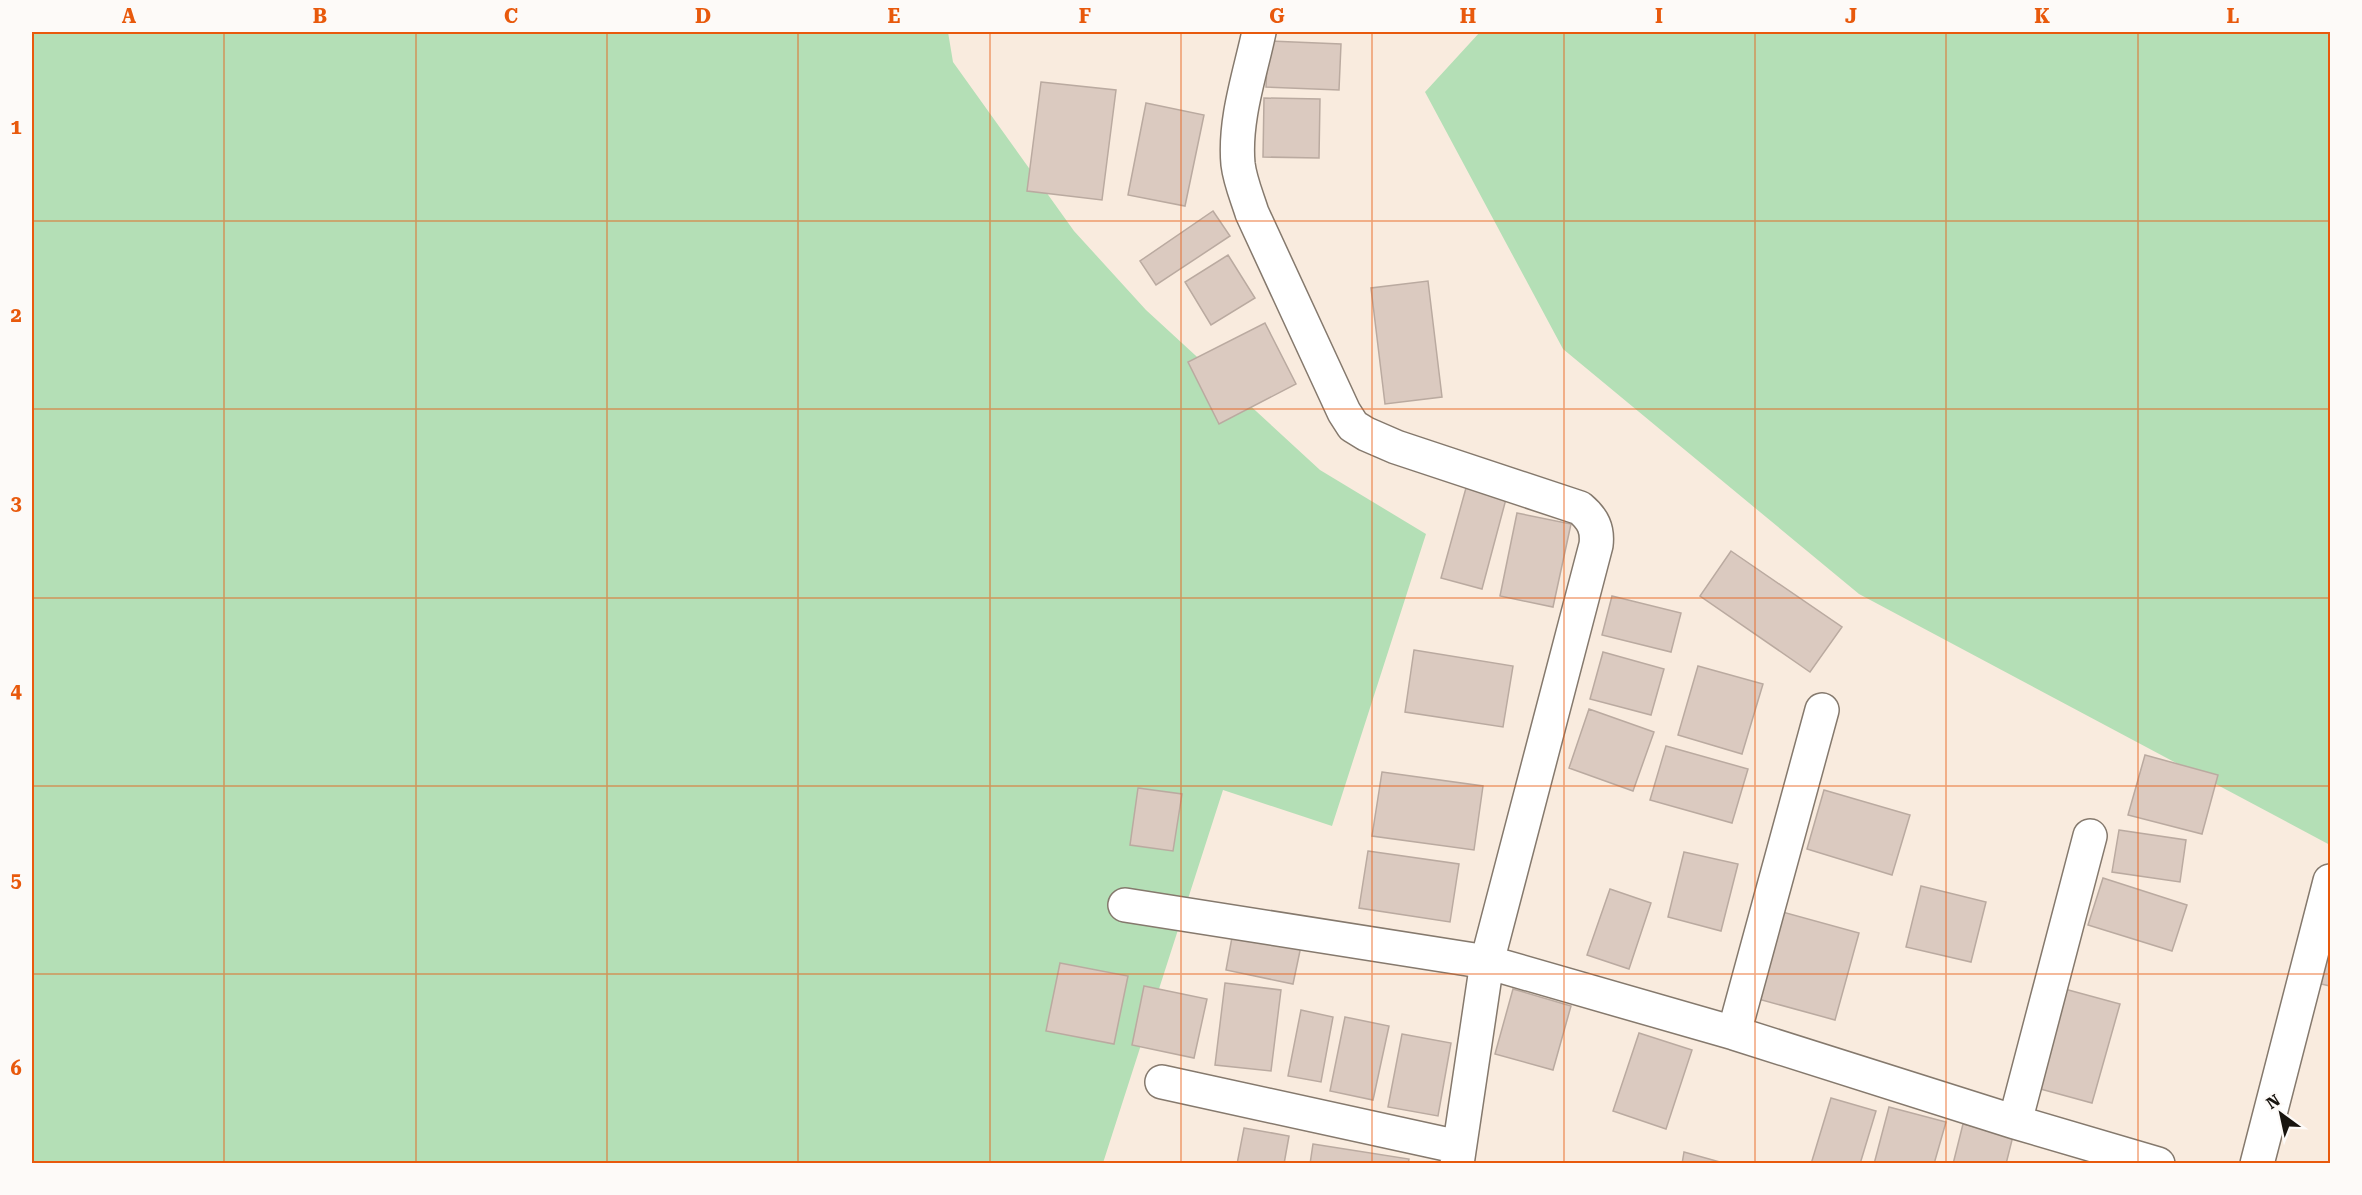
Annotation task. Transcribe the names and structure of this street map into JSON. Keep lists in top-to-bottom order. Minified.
{"north":"top left","grid":{"columns":["A","B","C","D","E","F","G","H","I","J","K","L"],"rows":["1","2","3","4","5","6"]}}
